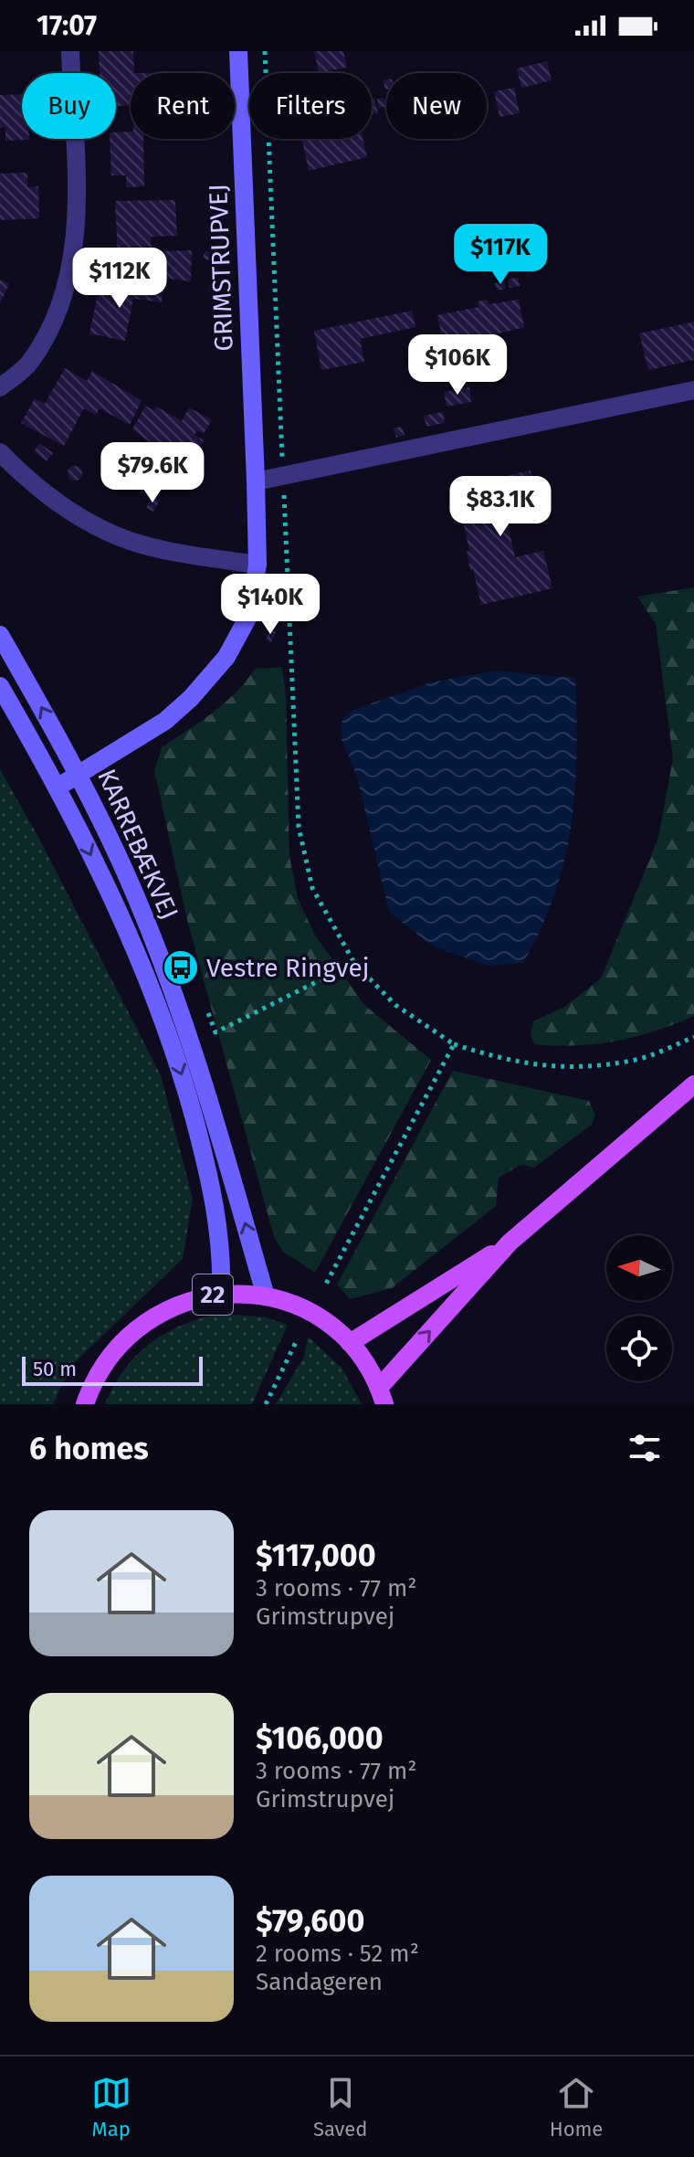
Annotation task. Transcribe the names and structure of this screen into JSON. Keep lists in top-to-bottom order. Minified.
{"streets":{"main road":["22"],"street":["GRIMSTRUPVEJ","KARREBÆKVEJ"]},"crossings":[["GRIMSTRUPVEJ","KARREBÆKVEJ"],["KARREBÆKVEJ","22"]],"places":{"bus stop":["Vestre Ringvej"]},"scale_bar":"50 m","north":"left","page":{"status":"17:07","chip":["Buy","Rent","Filters","New"],"price":["$117K","$112K","$106K","$79.6K","$83.1K","$140K"],"scale":"50 m","heading":"6 homes","list":[{"name":"$117,000","note":"3 rooms · 77 m² · Grimstrupvej"},{"name":"$106,000","note":"3 rooms · 77 m² · Grimstrupvej"},{"name":"$79,600","note":"2 rooms · 52 m² · Sandageren"}],"tabs":["Map","Saved","Home"]}}
